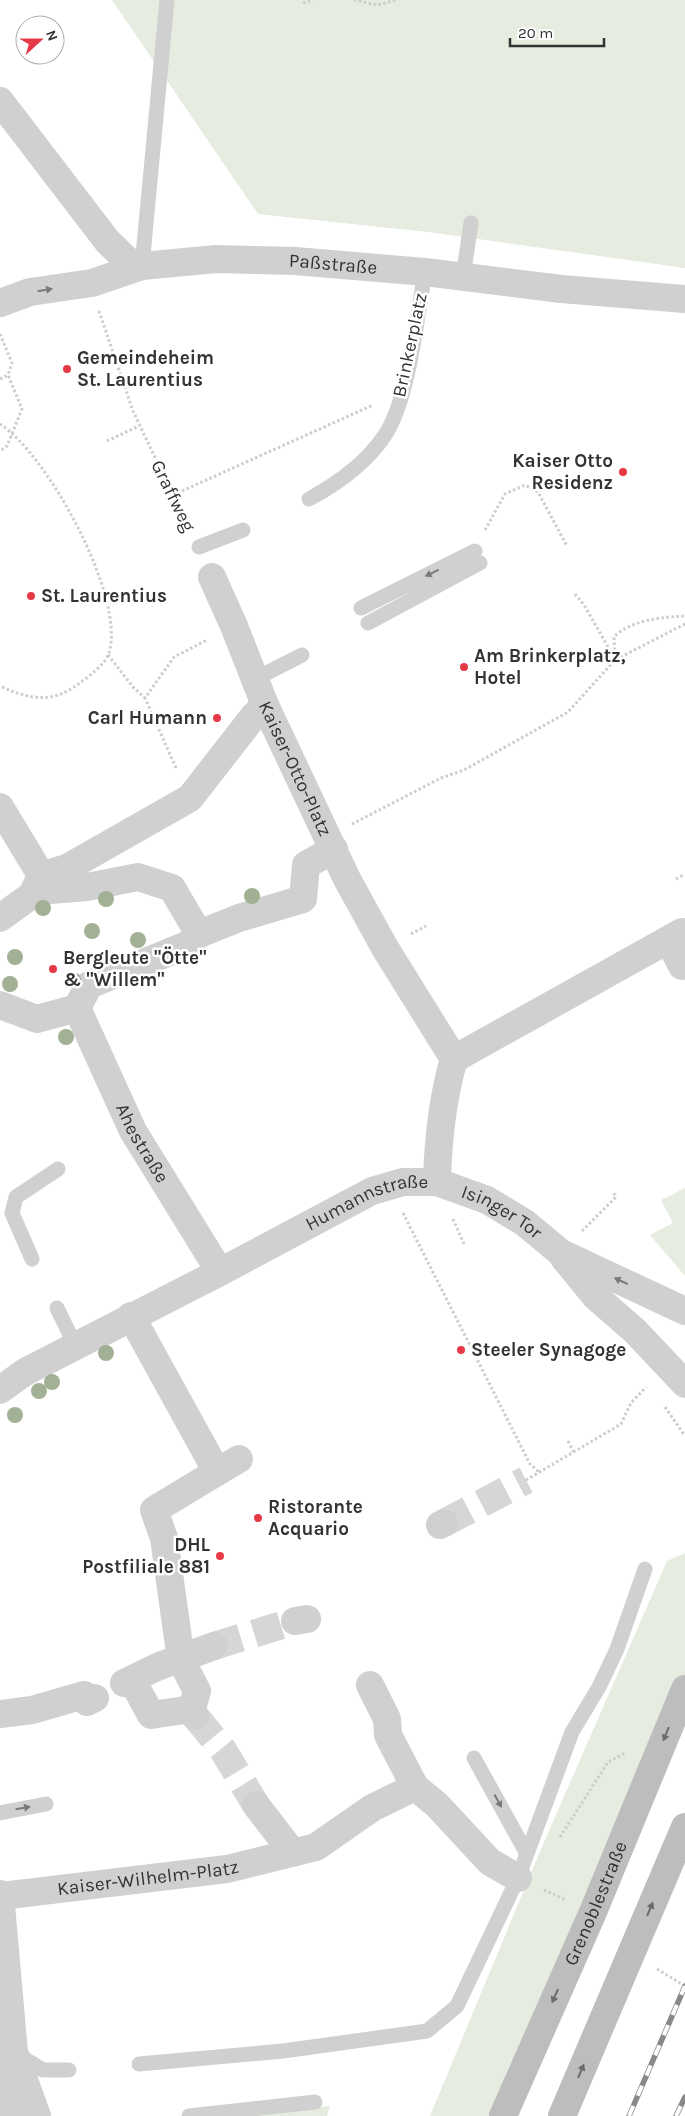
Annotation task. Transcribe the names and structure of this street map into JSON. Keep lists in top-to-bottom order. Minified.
{"streets":{"main road":["Grenoblestraße"],"street":["Paßstraße","Kaiser-Otto-Platz","Ahestraße","Humannstraße","Isinger Tor","Kaiser-Wilhelm-Platz"],"lane":["Brinkerplatz"],"path":["Graffweg"]},"crossings":[["Paßstraße","Brinkerplatz"],["Paßstraße","Graffweg"],["Kaiser-Otto-Platz","Ahestraße"],["Kaiser-Otto-Platz","Humannstraße"],["Ahestraße","Humannstraße"],["Humannstraße","Isinger Tor"]],"places":["Gemeindeheim St. Laurentius","Kaiser Otto Residenz","St. Laurentius","Am Brinkerplatz, Hotel","Carl Humann","Bergleute \"Ötte\" & \"Willem\"","Steeler Synagoge","Ristorante Acquario","DHL Postfiliale 881"],"scale_bar":"20 m","north":"right"}
